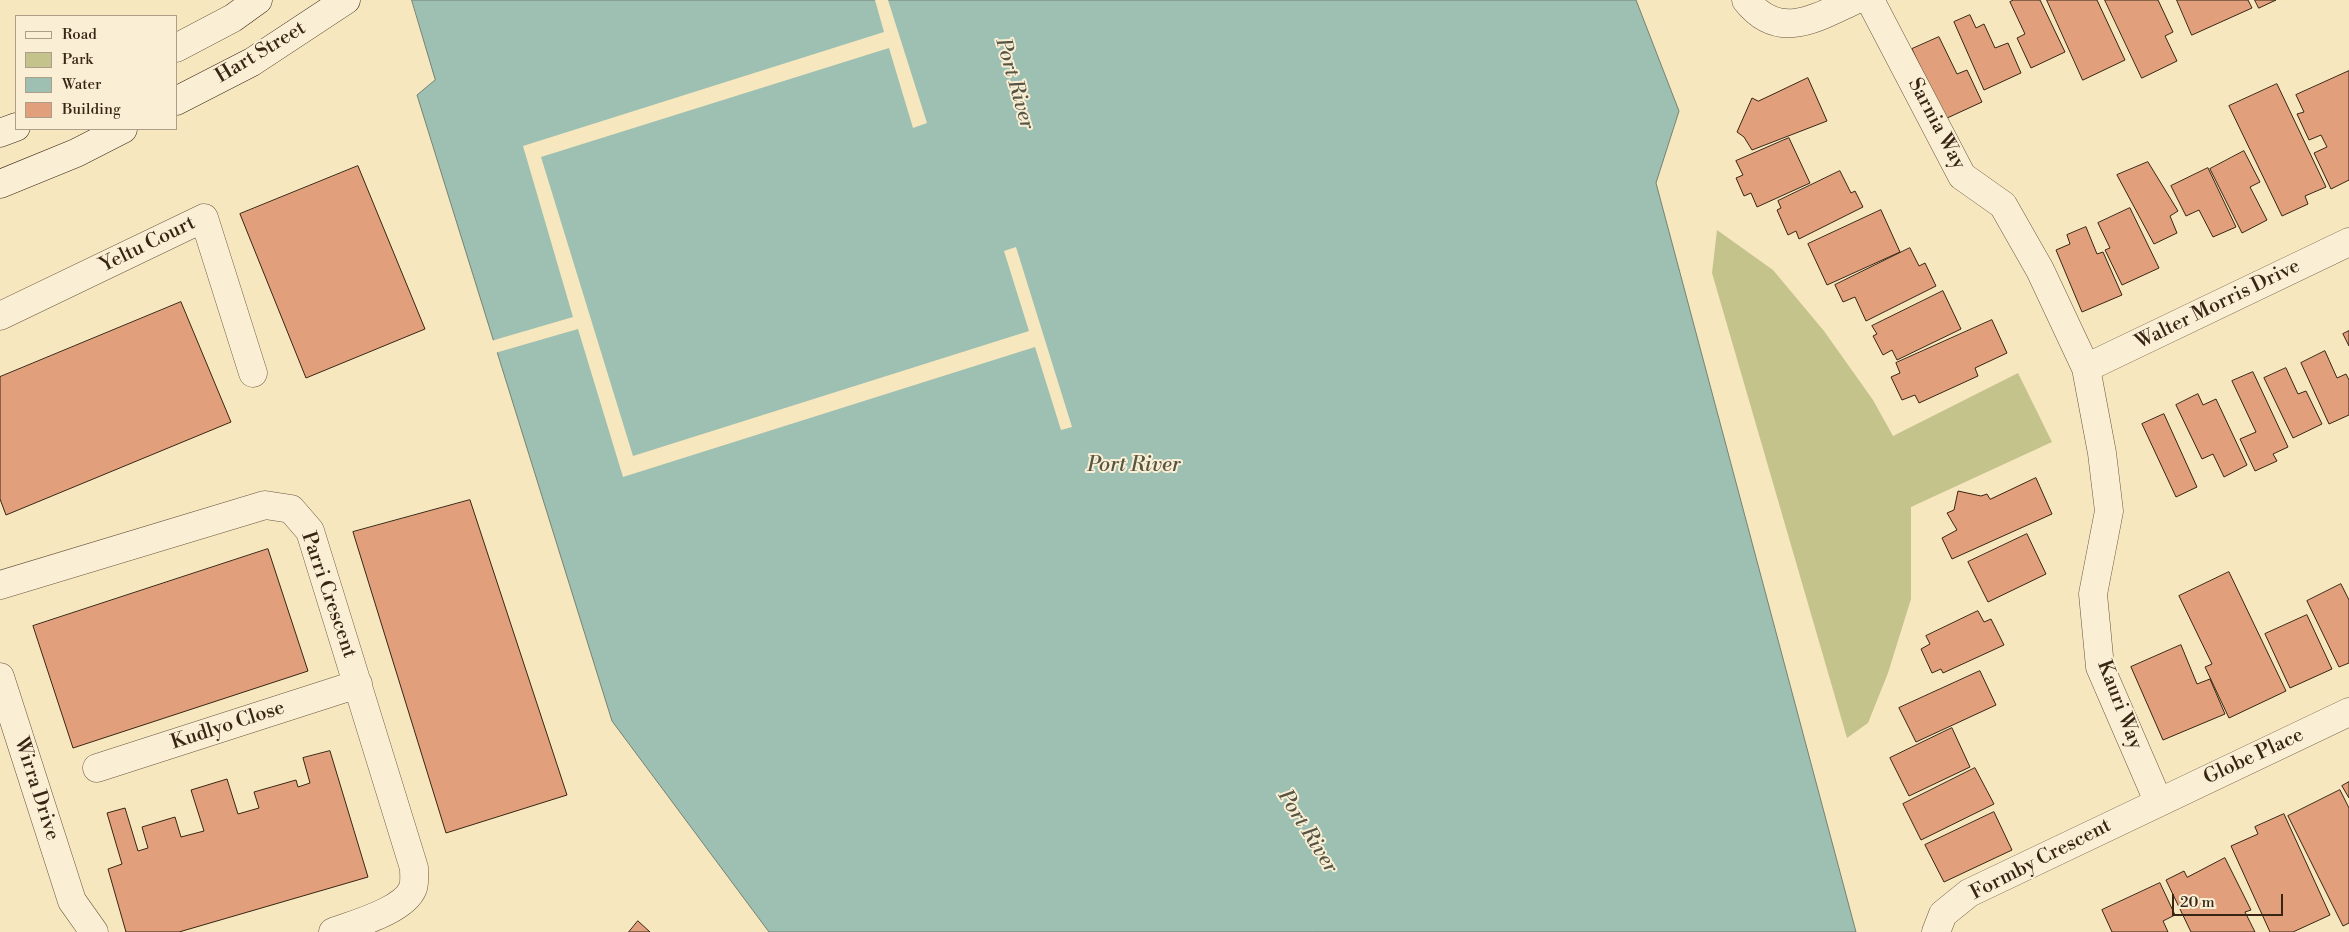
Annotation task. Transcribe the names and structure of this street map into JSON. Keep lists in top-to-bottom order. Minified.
{"streets":{"street":["Hart Street","Sarnia Way","Yeltu Court","Walter Morris Drive","Parri Crescent","Kauri Way","Kudlyo Close","Globe Place","Wirra Drive","Formby Crescent"]},"crossings":[["Sarnia Way","Walter Morris Drive"],["Sarnia Way","Kauri Way"],["Walter Morris Drive","Kauri Way"],["Parri Crescent","Kudlyo Close"],["Kauri Way","Globe Place"],["Kauri Way","Formby Crescent"],["Globe Place","Formby Crescent"]],"water":["Port River"],"legend":["Road","Park","Water","Building"],"scale_bar":"20 m"}
